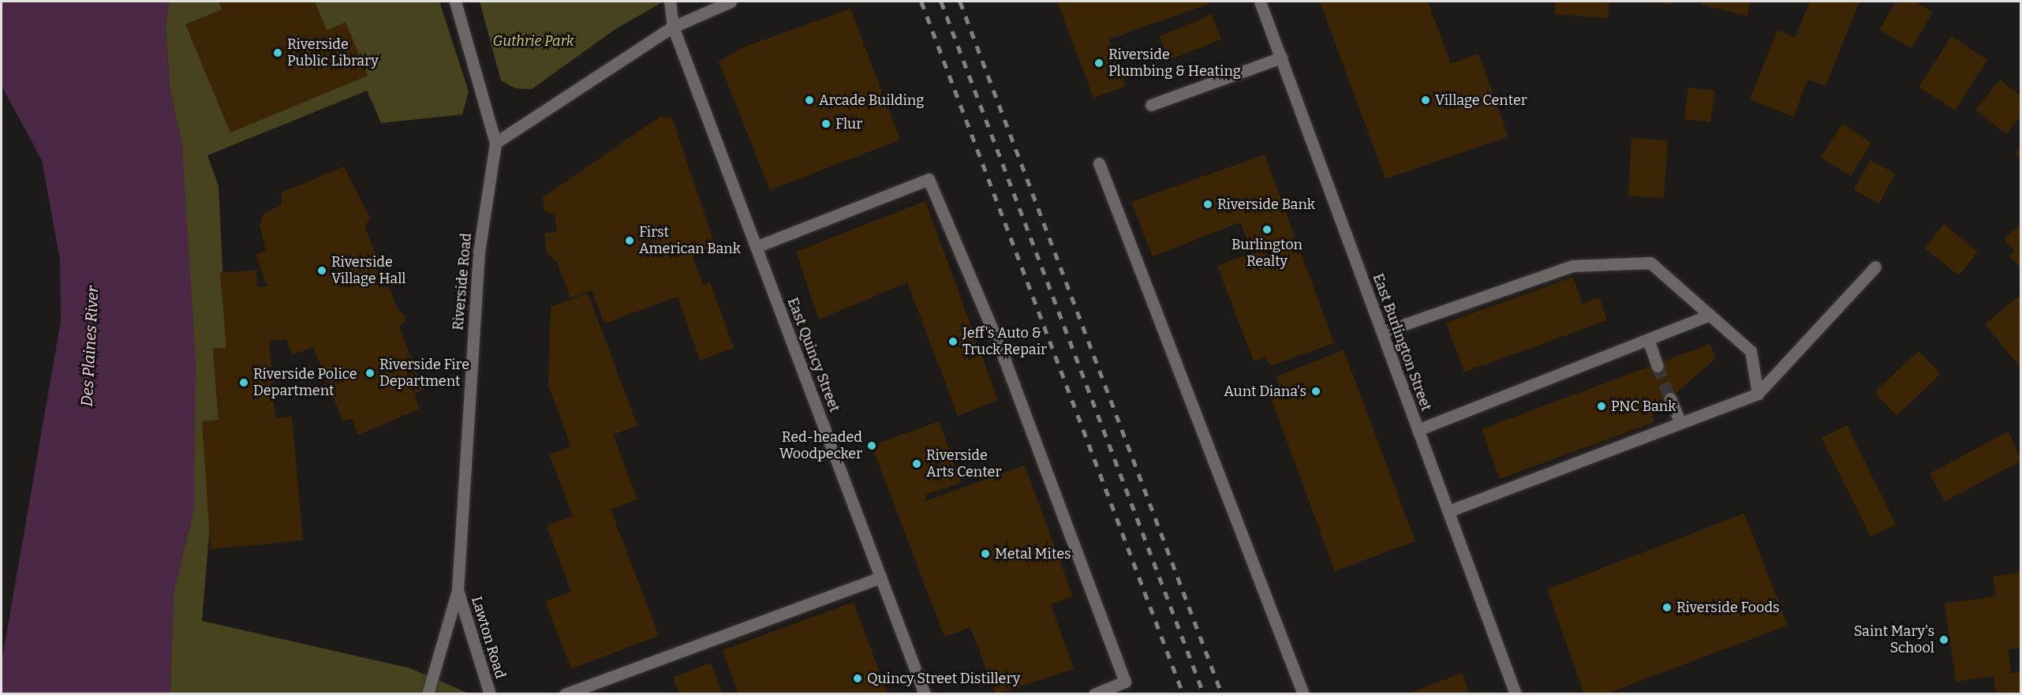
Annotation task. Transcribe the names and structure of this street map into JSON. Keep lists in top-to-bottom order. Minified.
{"streets":{"street":["Riverside Road","East Burlington Street","East Quincy Street","Lawton Road"]},"crossings":[["Riverside Road","Lawton Road"]],"water":["Des Plaines River"],"parks":["Guthrie Park"],"places":["Riverside Public Library","Riverside Plumbing & Heating","Arcade Building","Village Center","Flur","Riverside Bank","Burlington Realty","First American Bank","Riverside Village Hall","Jeff's Auto & Truck Repair","Riverside Fire Department","Riverside Police Department","Aunt Diana's","PNC Bank","Red-headed Woodpecker","Riverside Arts Center","Metal Mites","Riverside Foods","Saint Mary's School","Quincy Street Distillery"]}
